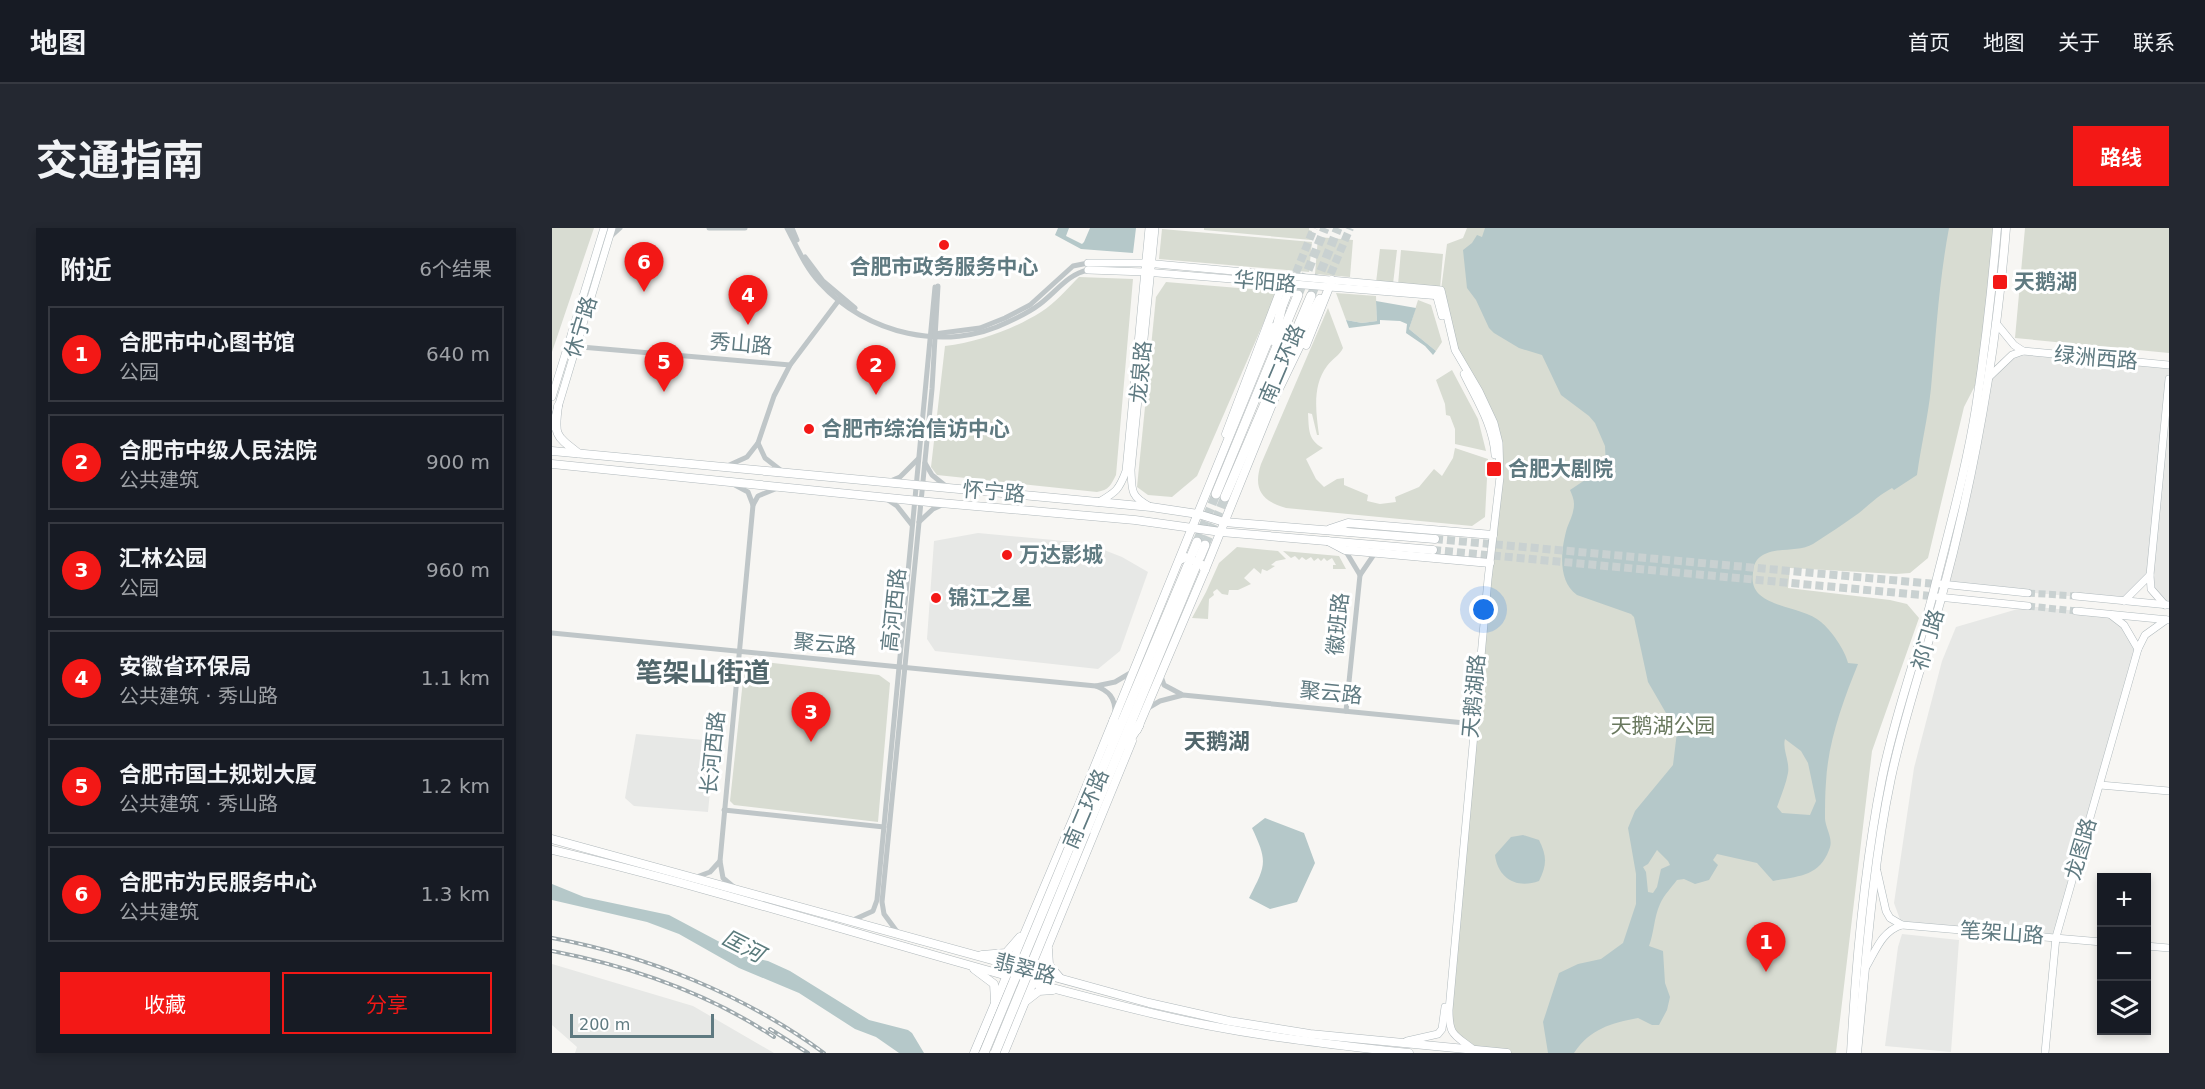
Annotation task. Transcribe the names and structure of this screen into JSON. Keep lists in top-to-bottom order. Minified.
{"streets":{"highway":["南二环路"],"main road":["怀宁路","祁门路","翡翠路"],"street":["华阳路","休宁路","秀山路","绿洲西路","龙泉路","高河西路","徽班路","聚云路","天鹅湖路","长河西路","龙图路","笔架山路"]},"crossings":[["华阳路","龙泉路"],["华阳路","天鹅湖路"],["龙泉路","怀宁路"],["怀宁路","高河西路"],["高河西路","聚云路"],["高河西路","翡翠路"],["徽班路","聚云路"],["聚云路","天鹅湖路"],["聚云路","长河西路"],["天鹅湖路","翡翠路"],["龙图路","笔架山路"]],"districts":["笔架山街道","天鹅湖"],"water":["匡河"],"parks":["天鹅湖公园"],"places":{"other":["合肥市政务服务中心","合肥市综治信访中心","万达影城","锦江之星"],"transit":["天鹅湖","合肥大剧院"]},"scale_bar":"200 m","page":{"header":"地图","nav":["首页","地图","关于","联系"],"title":"交通指南","buttons":["路线",["收藏","分享"]],"heading":["附近","6个结果"],"pins":["6","4","5","2","3","1"],"list":[{"mark":"1","name":"合肥市中心图书馆","note":"公园","value":"640 m"},{"mark":"2","name":"合肥市中级人民法院","note":"公共建筑","value":"900 m"},{"mark":"3","name":"汇林公园","note":"公园","value":"960 m"},{"mark":"4","name":"安徽省环保局","note":"公共建筑 · 秀山路","value":"1.1 km"},{"mark":"5","name":"合肥市国土规划大厦","note":"公共建筑 · 秀山路","value":"1.2 km"},{"mark":"6","name":"合肥市为民服务中心","note":"公共建筑","value":"1.3 km"}],"map_buttons":["+","−"],"scale":"200 m"}}
